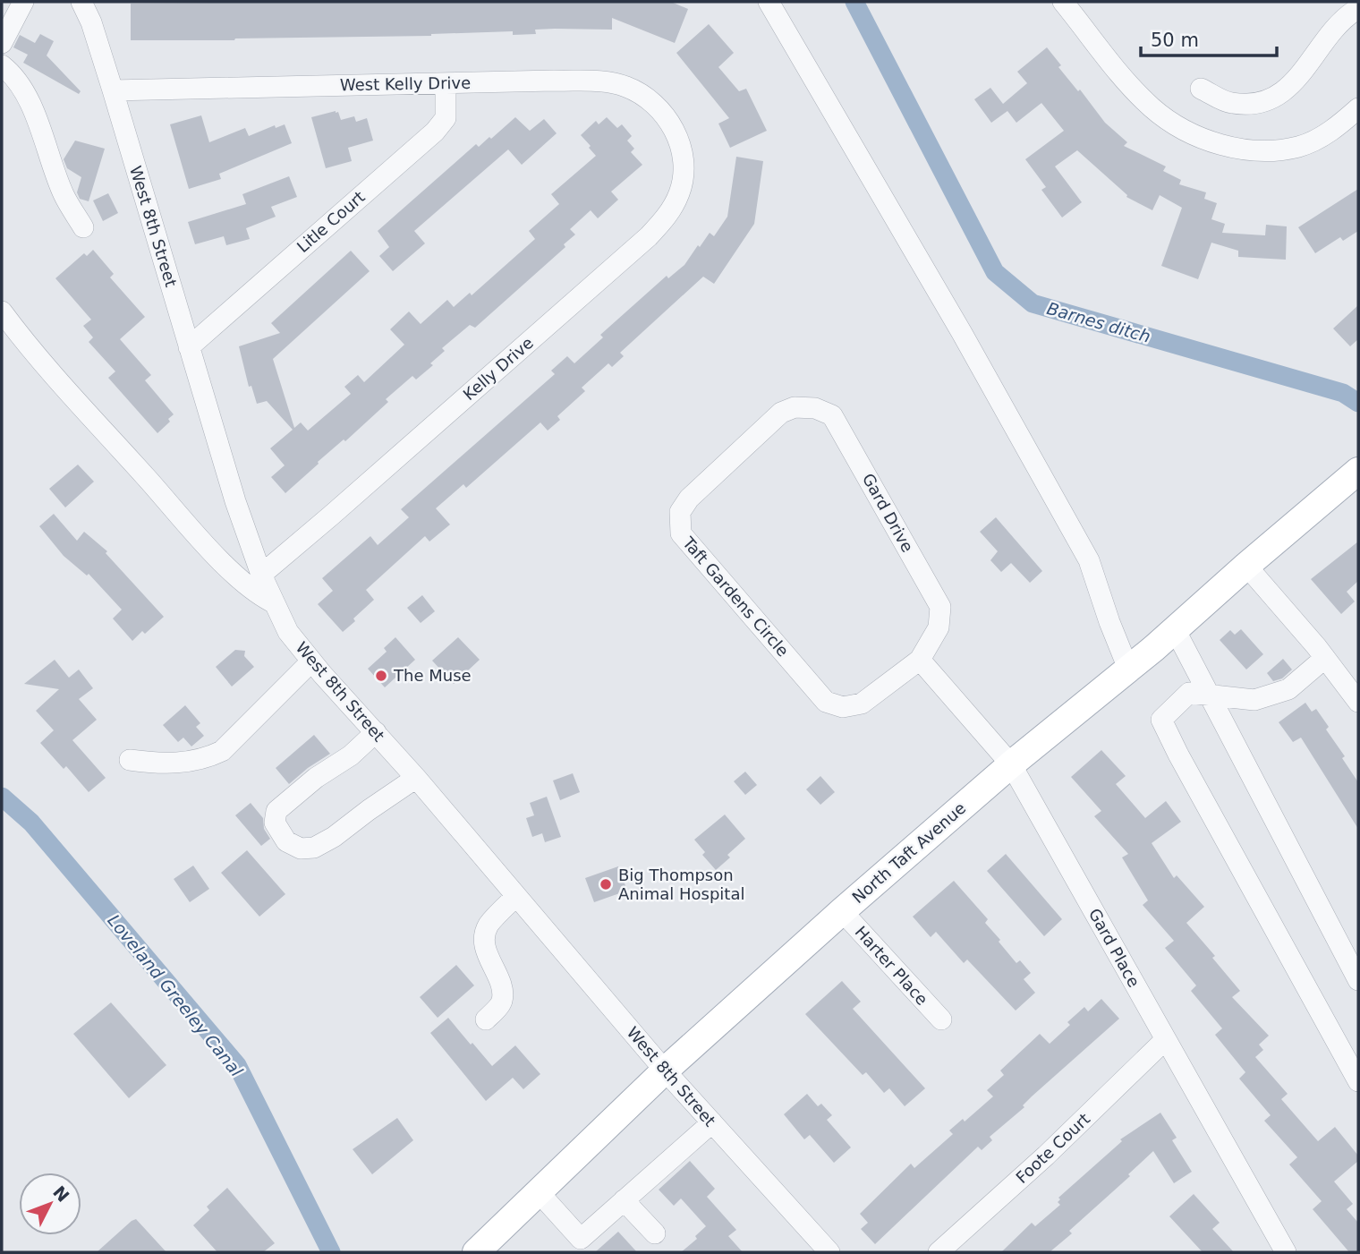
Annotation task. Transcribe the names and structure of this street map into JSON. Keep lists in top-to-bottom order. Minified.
{"streets":{"main road":["North Taft Avenue"],"street":["West Kelly Drive","Litle Court","West 8th Street","Kelly Drive","Gard Drive","Taft Gardens Circle","Gard Place","Harter Place","Foote Court"]},"crossings":[["West Kelly Drive","Litle Court"],["West Kelly Drive","West 8th Street"],["West Kelly Drive","Kelly Drive"],["Litle Court","West 8th Street"],["West 8th Street","Kelly Drive"],["West 8th Street","North Taft Avenue"],["Gard Drive","Taft Gardens Circle"],["Gard Drive","Gard Place"],["Taft Gardens Circle","Gard Place"],["North Taft Avenue","Gard Place"],["North Taft Avenue","Harter Place"],["Gard Place","Foote Court"]],"water":["Barnes ditch","Loveland Greeley Canal"],"places":["The Muse","Big Thompson Animal Hospital"],"scale_bar":"50 m","north":"top right"}
